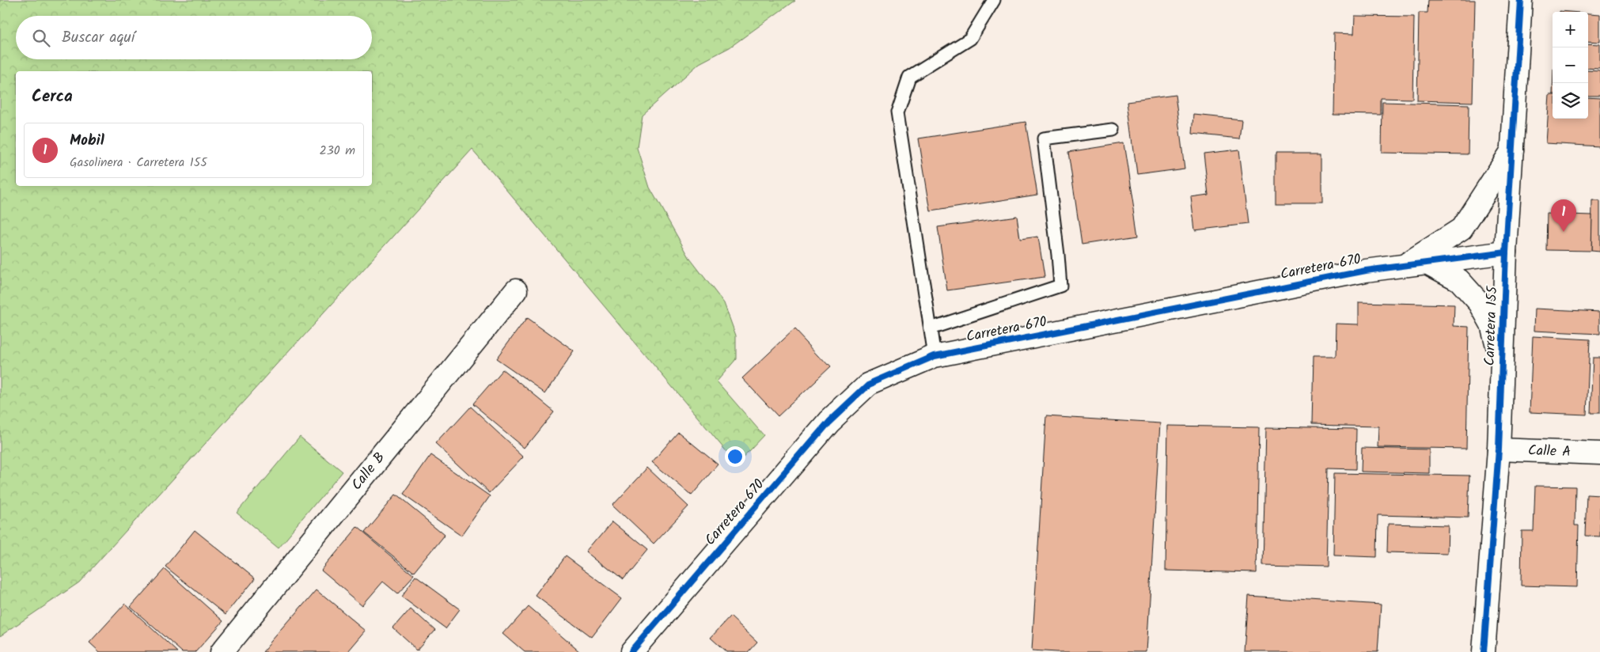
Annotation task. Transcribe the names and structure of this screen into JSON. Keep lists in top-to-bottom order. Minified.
{"streets":{"street":["Carretera 670","Carretera 155","Calle A","Calle B"]},"crossings":[["Carretera 670","Carretera 155"],["Carretera 155","Calle A"]],"page":{"map_buttons":["+","−"],"search":"Buscar aquí","heading":"Cerca","list":[{"mark":"1","name":"Mobil","note":"Gasolinera · Carretera 155","value":"230 m"}],"pins":"1"}}
